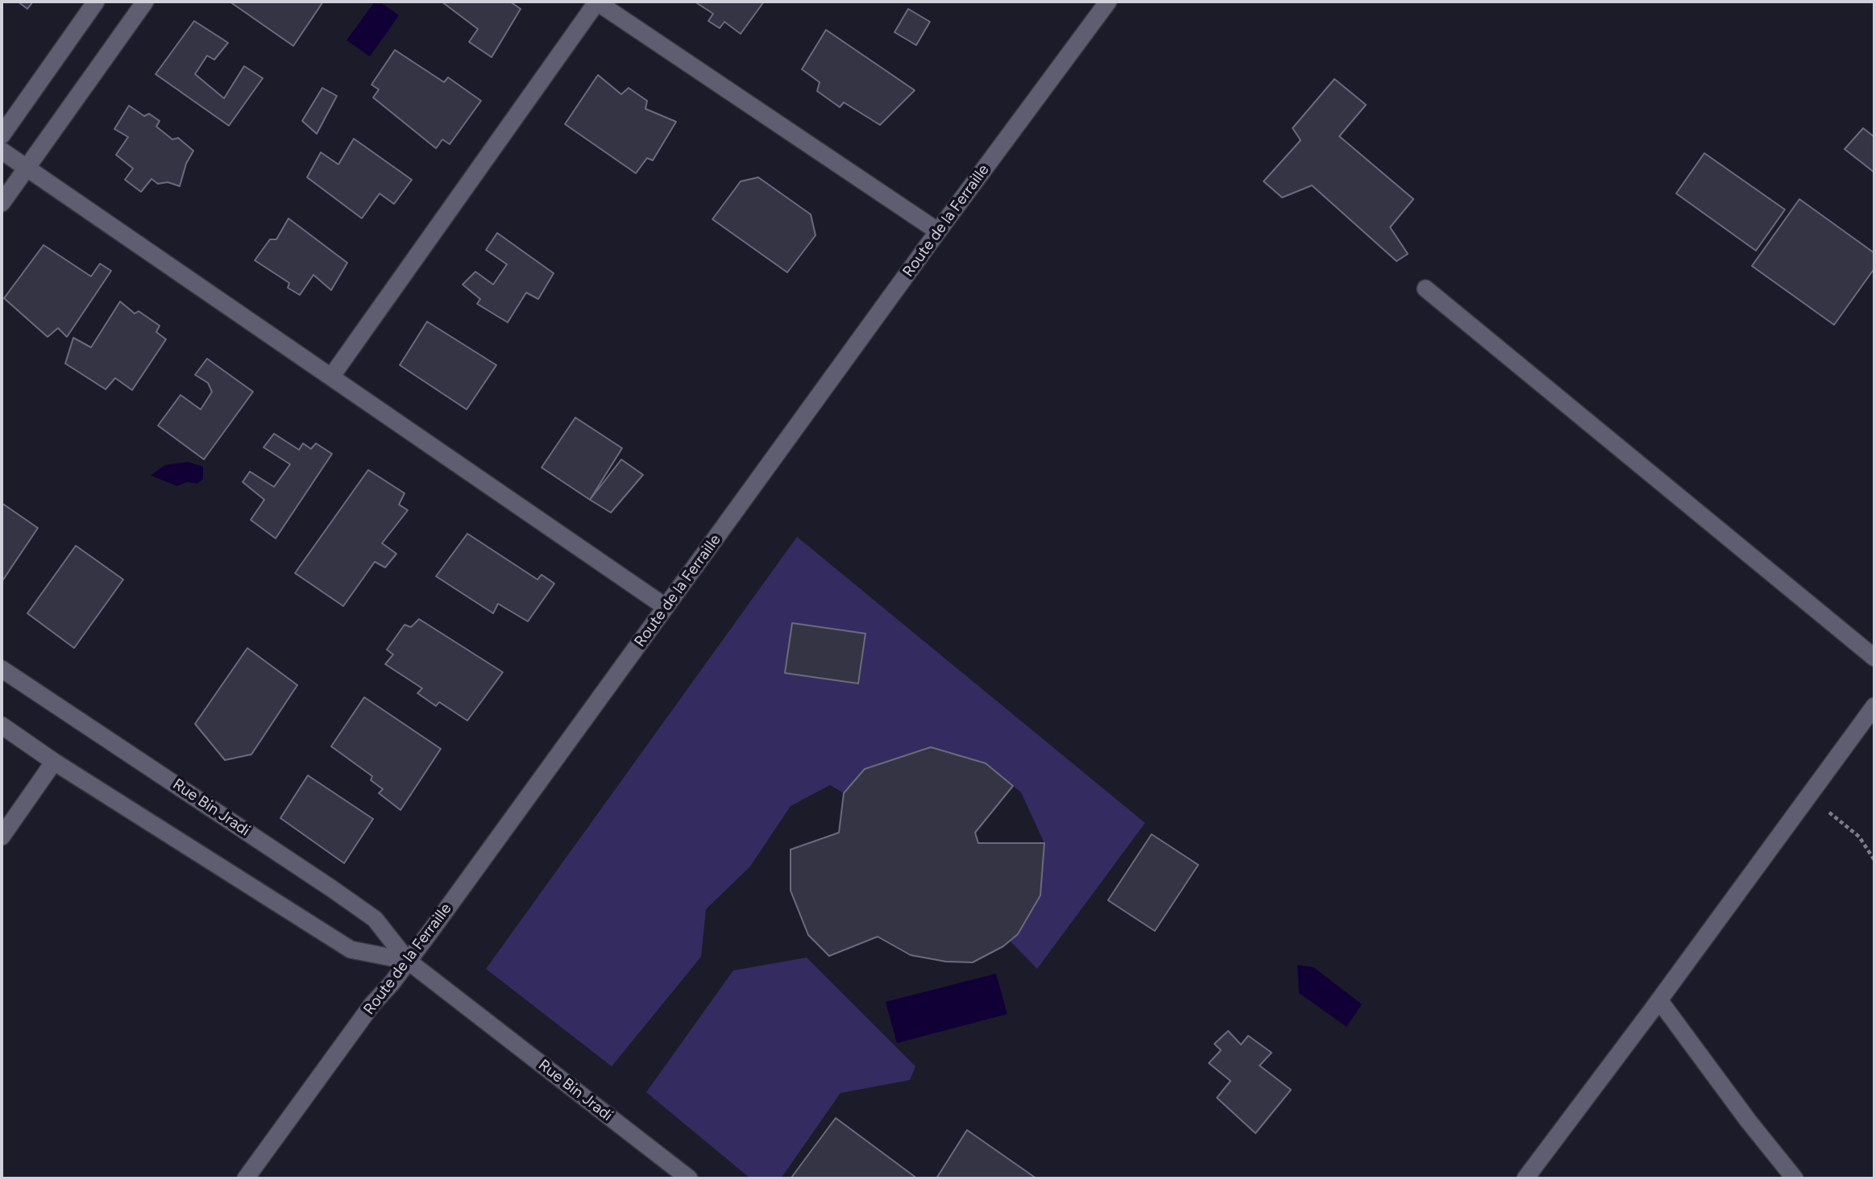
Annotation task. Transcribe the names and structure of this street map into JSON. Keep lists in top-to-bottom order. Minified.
{"streets":{"street":["Route de la Ferraille","Rue Bin Jradi"]},"crossings":[["Route de la Ferraille","Rue Bin Jradi"]]}
